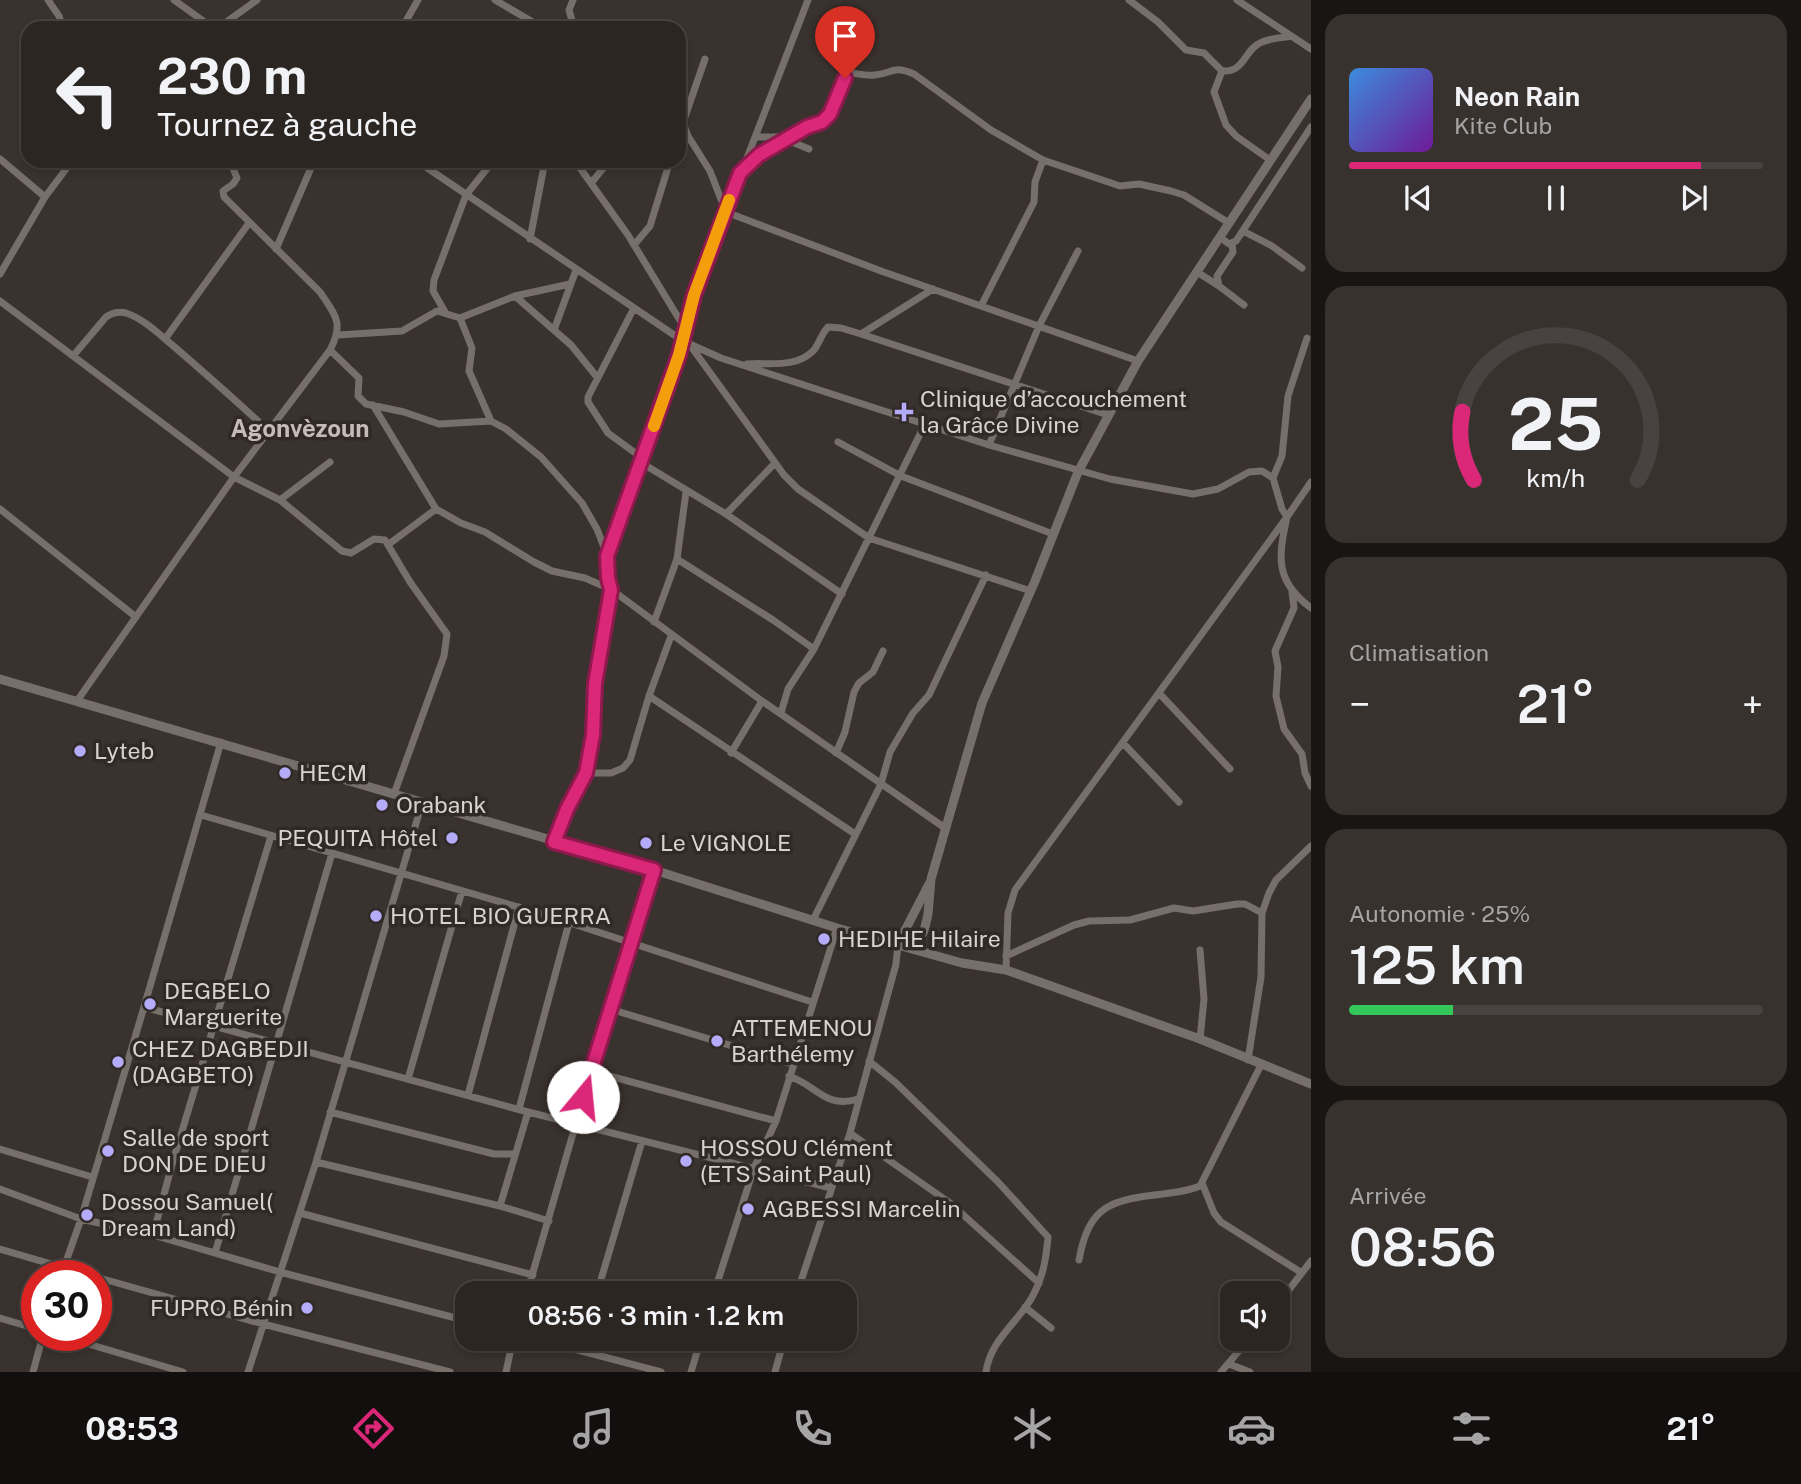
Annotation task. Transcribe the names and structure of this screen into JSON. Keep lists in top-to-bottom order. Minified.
{"districts":["Agonvèzoun"],"places":{"health":["Clinique d’accouchement la Grâce Divine"],"other":["Lyteb","HECM","Orabank","PEQUITA Hôtel","Le VIGNOLE","HOTEL BIO GUERRA","HEDIHE Hilaire","DEGBELO Marguerite","ATTEMENOU Barthélemy","CHEZ DAGBEDJI (DAGBETO)","Salle de sport DON DE DIEU","HOSSOU Clément (ETS Saint Paul)","AGBESSI Marcelin","Dossou Samuel( Dream Land)","FUPRO Bénin"]},"page":{"turn":["230 m","Tournez à gauche"],"song":["Neon Rain","Kite Club"],"tile":["Climatisation",["Autonomie · 25%","125 km"],["Arrivée","08:56"]],"heat":["−","21°","+"],"limit":"30","trip":"08:56 · 3 min · 1.2 km","tabs":["08:53","21°"],"gauge":["25","km/h"]}}
